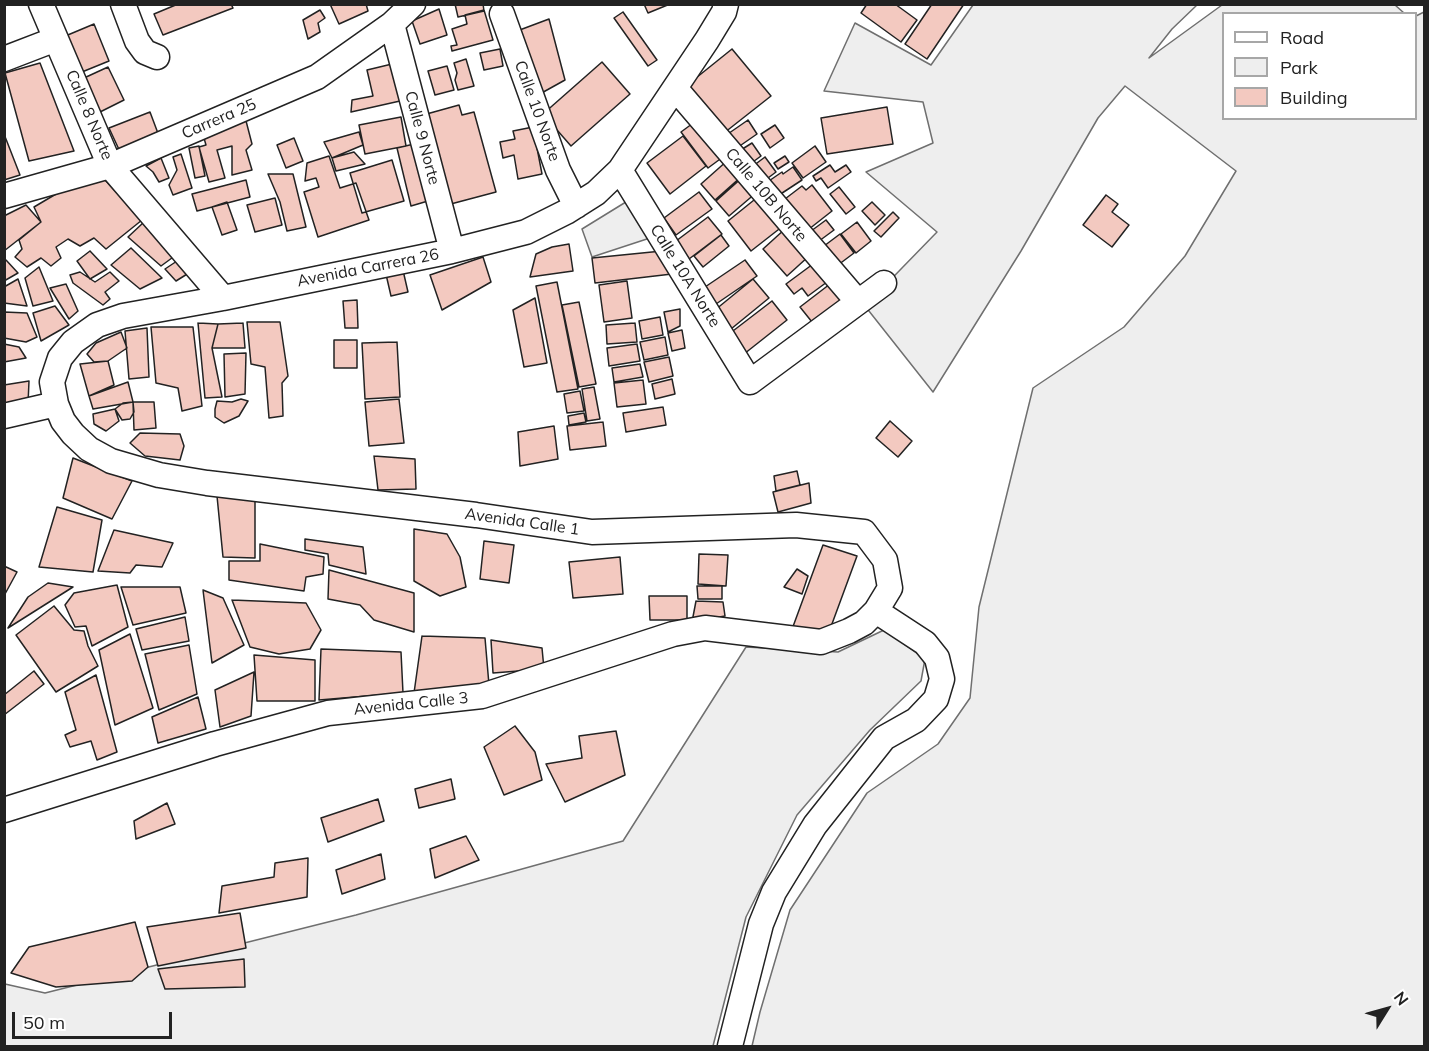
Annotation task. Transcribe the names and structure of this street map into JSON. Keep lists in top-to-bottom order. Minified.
{"streets":{"street":["Calle 10 Norte","Calle 8 Norte","Carrera 25","Calle 9 Norte","Calle 10B Norte","Avenida Carrera 26","Calle 10A Norte","Avenida Calle 1","Avenida Calle 3"]},"crossings":[["Calle 10 Norte","Avenida Carrera 26"],["Calle 8 Norte","Carrera 25"],["Calle 8 Norte","Avenida Carrera 26"],["Carrera 25","Calle 9 Norte"],["Calle 9 Norte","Avenida Carrera 26"],["Calle 10B Norte","Avenida Carrera 26"],["Calle 10B Norte","Calle 10A Norte"],["Avenida Carrera 26","Calle 10A Norte"],["Avenida Carrera 26","Avenida Calle 1"],["Avenida Calle 1","Avenida Calle 3"]],"legend":["Road","Park","Building"],"scale_bar":"50 m","north":"top right"}
